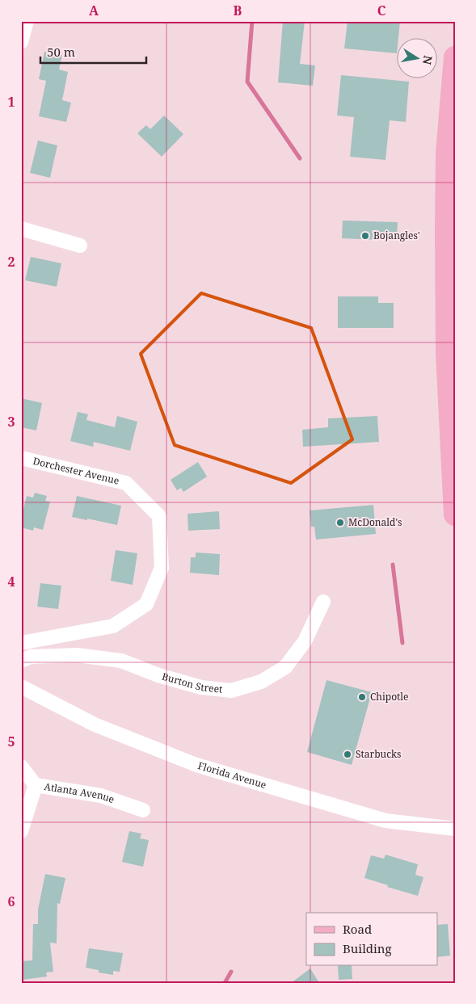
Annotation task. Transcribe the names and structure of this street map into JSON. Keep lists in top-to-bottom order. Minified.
{"streets":{"street":["Dorchester Avenue","Burton Street","Florida Avenue","Atlanta Avenue"]},"places":["Bojangles'","McDonald's","Chipotle","Starbucks"],"legend":["Road","Building"],"scale_bar":"50 m","north":"right","grid":{"columns":["A","B","C"],"rows":["1","2","3","4","5","6"]}}
